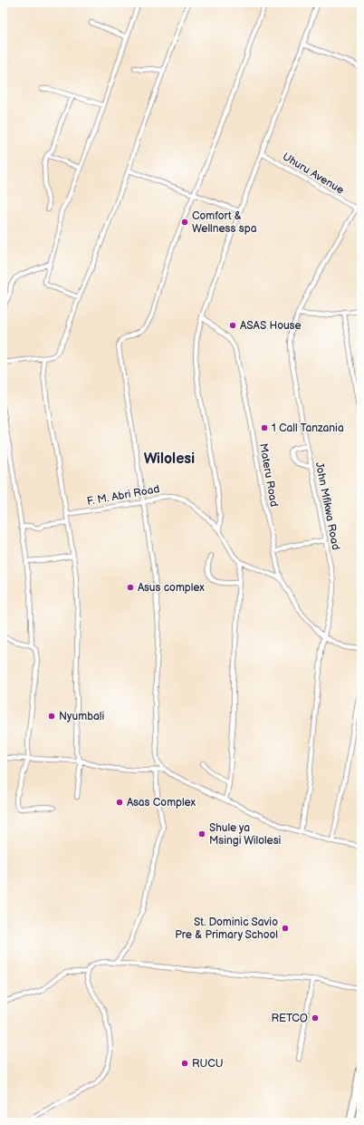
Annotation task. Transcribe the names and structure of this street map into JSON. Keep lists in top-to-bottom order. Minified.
{"streets":{"street":["Uhuru Avenue","Materu Road","F. M. Abri Road","John Mfikwa Road"]},"crossings":[["Uhuru Avenue","John Mfikwa Road"],["Materu Road","John Mfikwa Road"]],"districts":["Wilolesi"],"places":["Comfort & Wellness spa","ASAS House","1 Call Tanzania","Asus complex","Nyumbali","Asas Complex","Shule ya Msingi Wilolesi","St. Dominic Savio Pre & Primary School","RETCO","RUCU"]}
